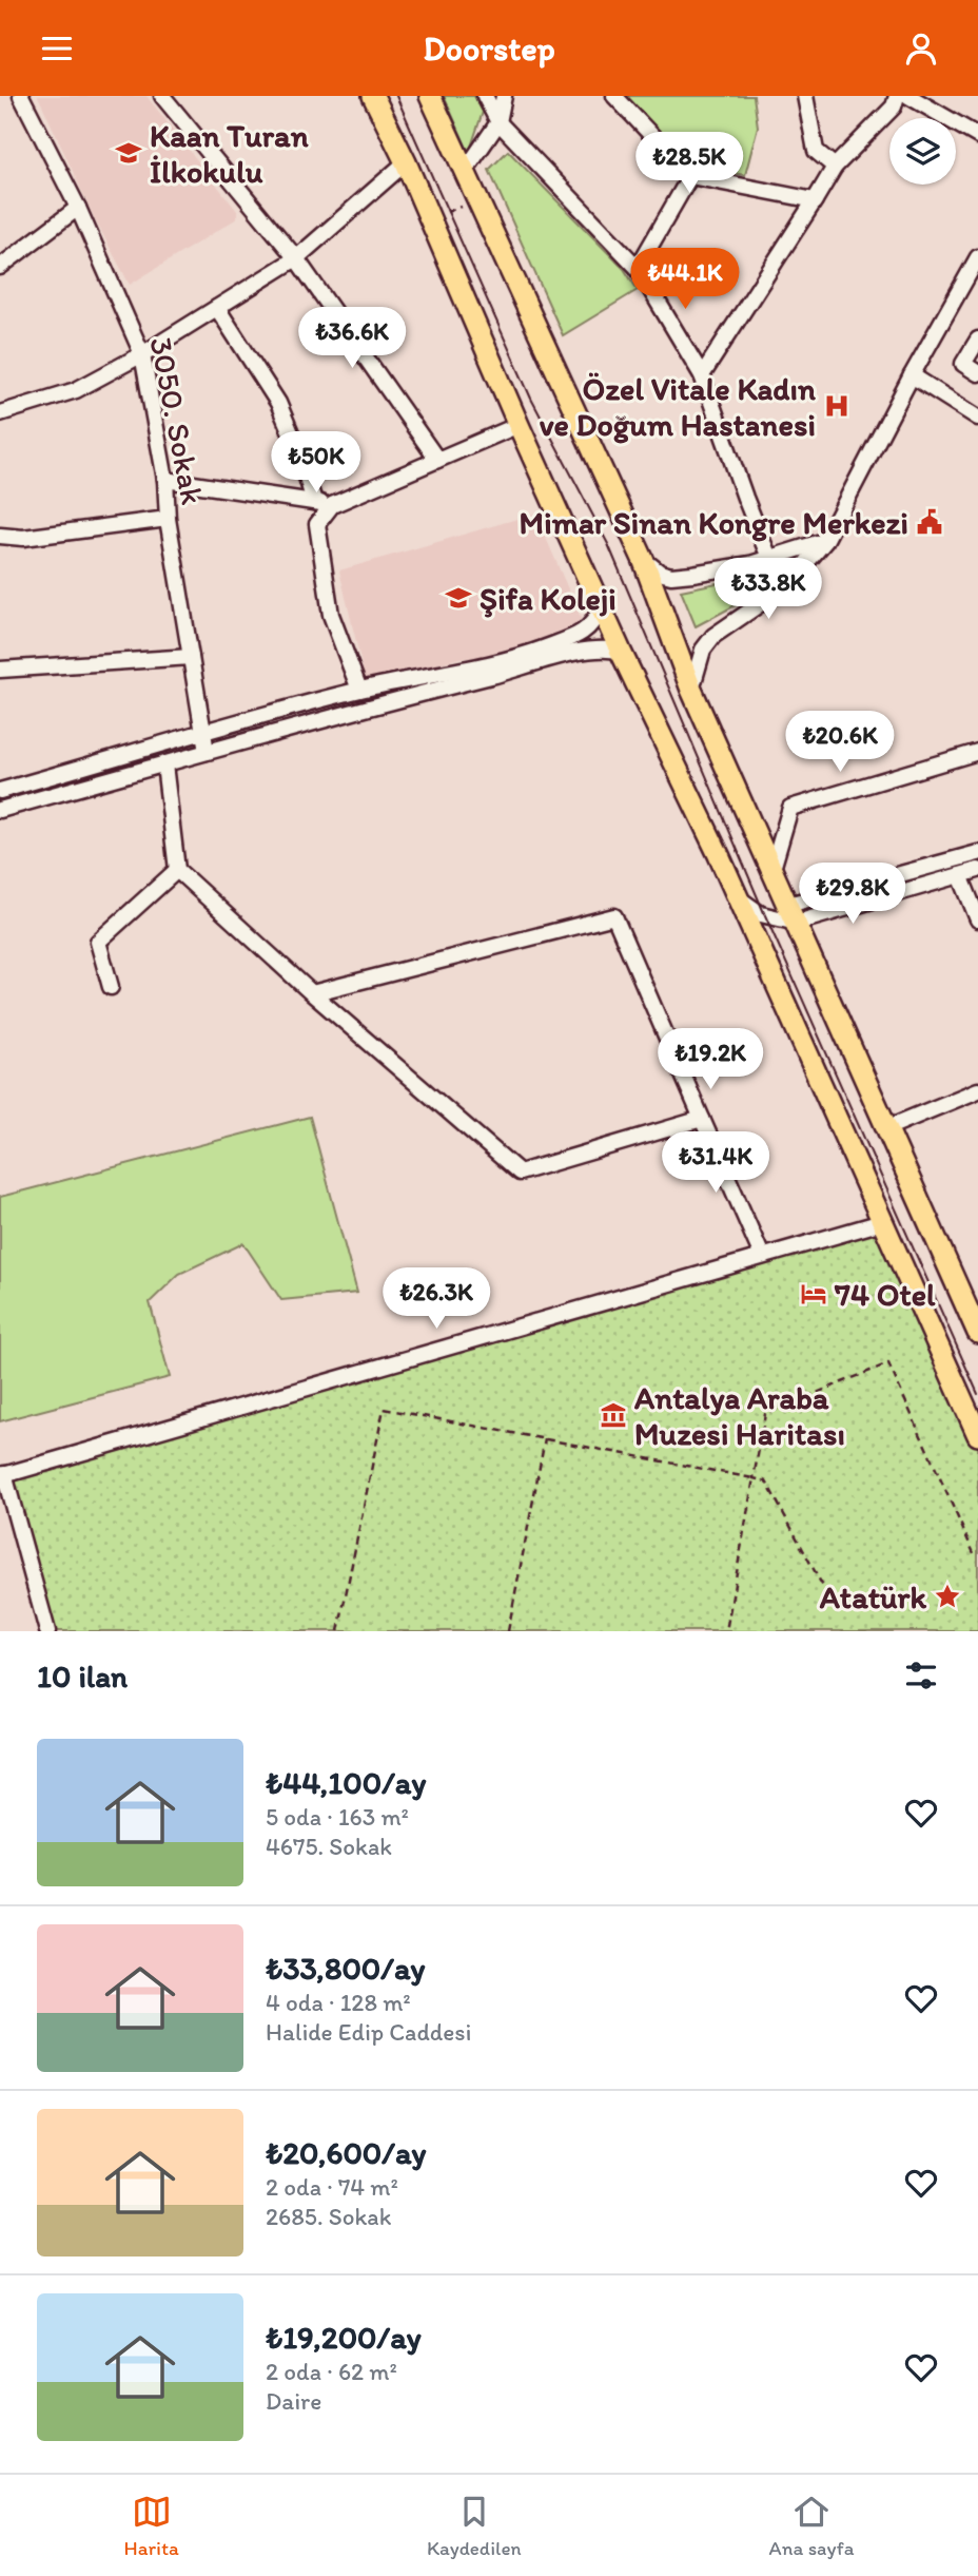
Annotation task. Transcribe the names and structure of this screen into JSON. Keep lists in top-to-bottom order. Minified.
{"streets":{"street":["3050. Sokak"]},"places":{"school or university":["Kaan Turan İlkokulu","Şifa Koleji"],"hospital":["Özel Vitale Kadın ve Doğum Hastanesi"],"public building":["Mimar Sinan Kongre Merkezi"],"hotel":["74 Otel"],"museum":["Antalya Araba Muzesi Haritası"],"place":["Atatürk"]},"page":{"header":"Doorstep","price":["₺28.5K","₺44.1K","₺36.6K","₺50K","₺33.8K","₺20.6K","₺29.8K","₺19.2K","₺31.4K","₺26.3K"],"heading":"10 ilan","list":[{"name":"₺44,100/ay","note":"5 oda · 163 m² · 4675. Sokak"},{"name":"₺33,800/ay","note":"4 oda · 128 m² · Halide Edip Caddesi"},{"name":"₺20,600/ay","note":"2 oda · 74 m² · 2685. Sokak"},{"name":"₺19,200/ay","note":"2 oda · 62 m² · Daire"}],"tabs":["Harita","Kaydedilen","Ana sayfa"]}}
